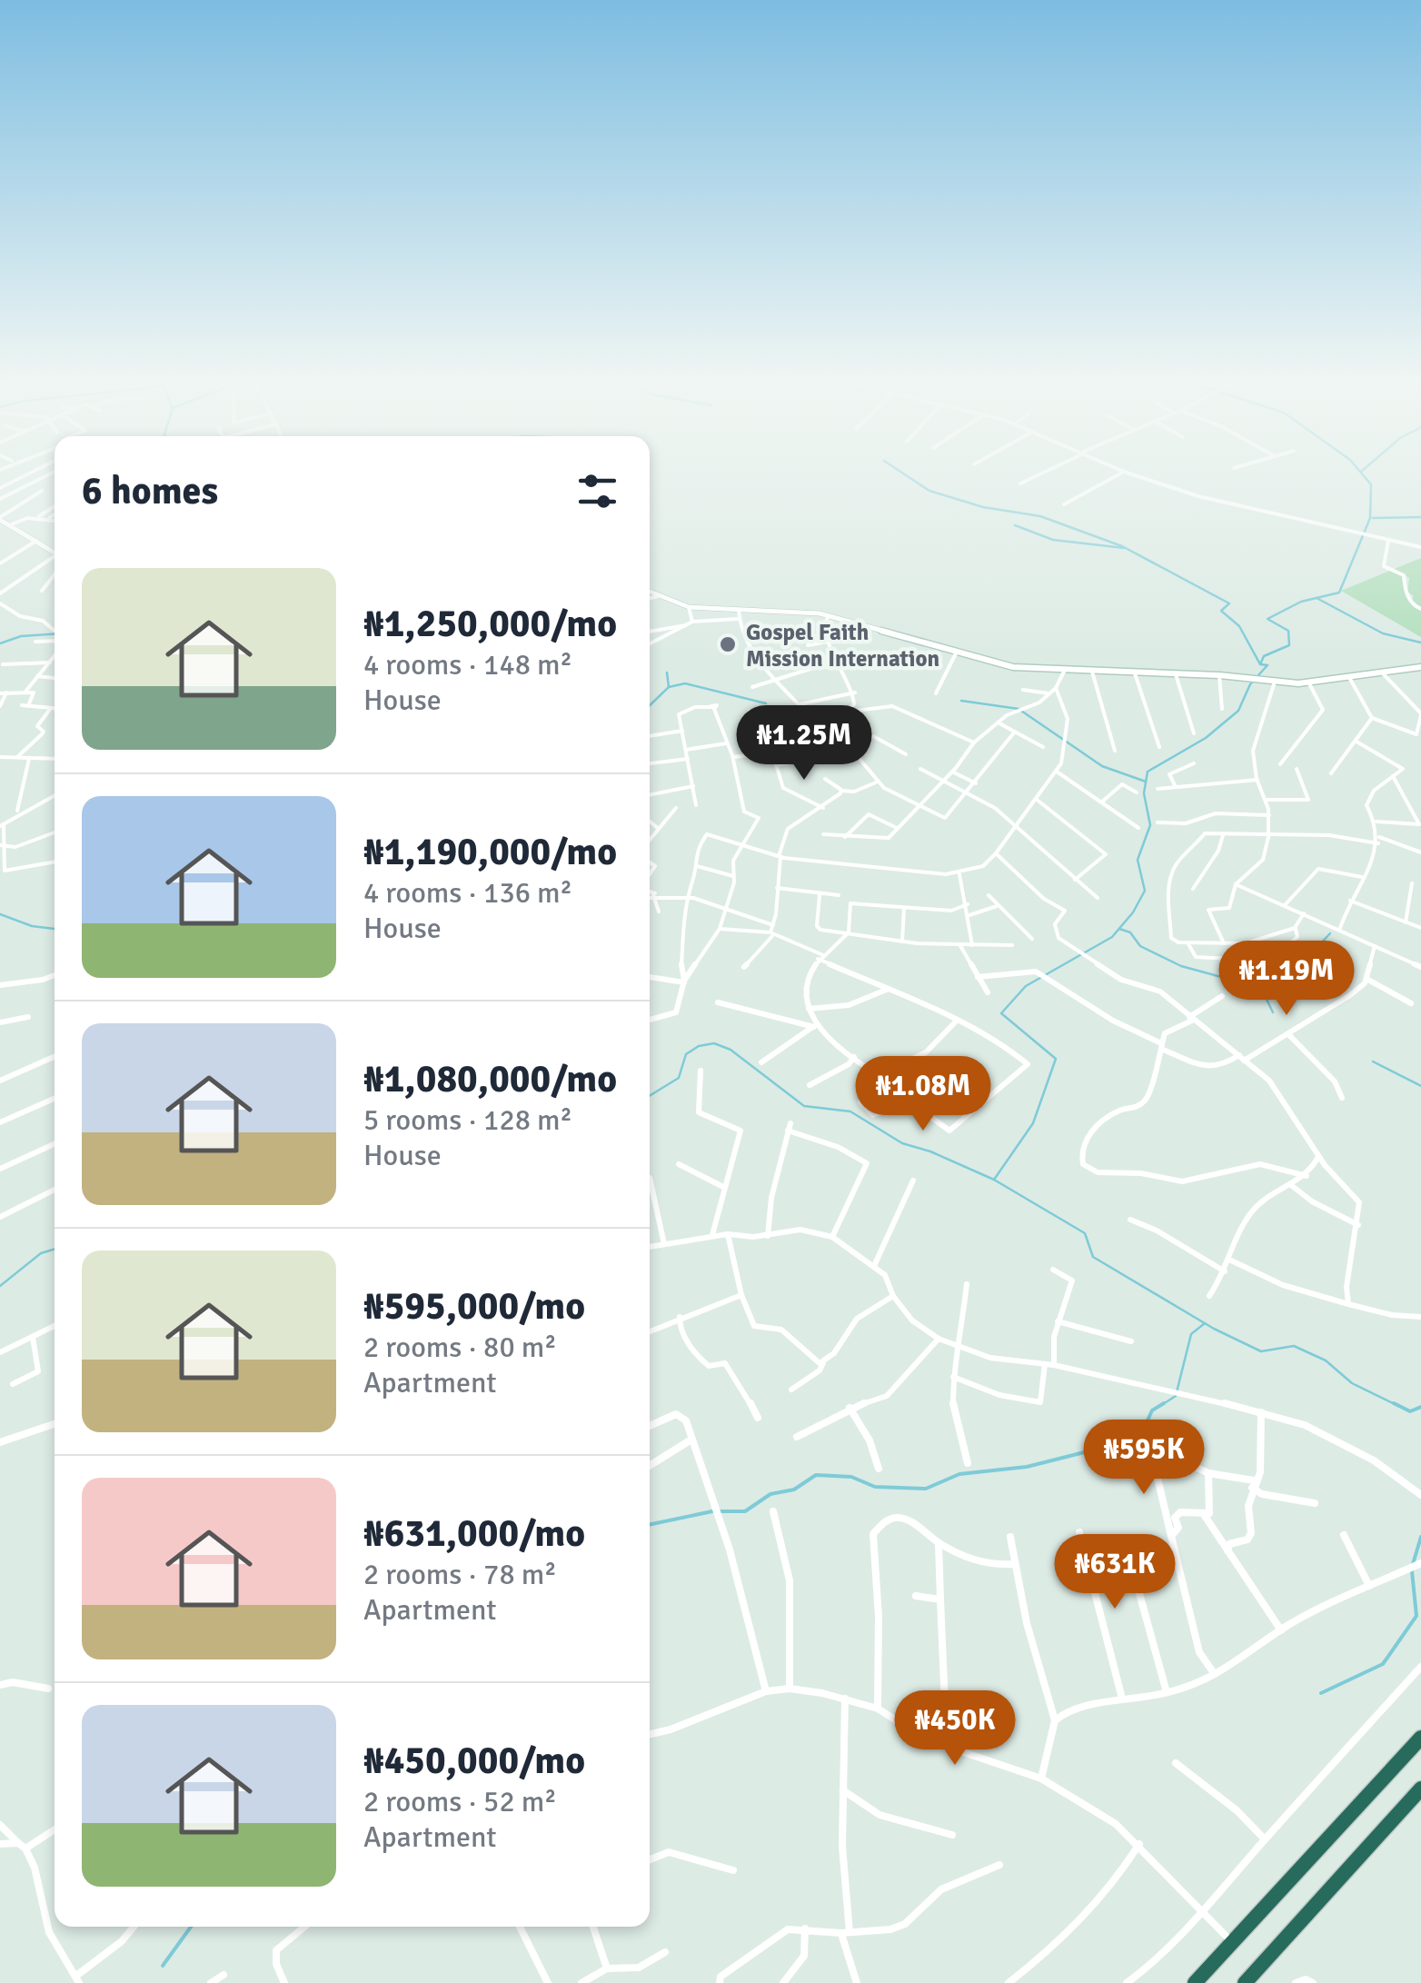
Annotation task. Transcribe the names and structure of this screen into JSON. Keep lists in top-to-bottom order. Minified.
{"places":["Gospel Faith Mission Internation"],"page":{"heading":"6 homes","list":[{"name":"₦1,250,000/mo","note":"4 rooms · 148 m² · House"},{"name":"₦1,190,000/mo","note":"4 rooms · 136 m² · House"},{"name":"₦1,080,000/mo","note":"5 rooms · 128 m² · House"},{"name":"₦595,000/mo","note":"2 rooms · 80 m² · Apartment"},{"name":"₦631,000/mo","note":"2 rooms · 78 m² · Apartment"},{"name":"₦450,000/mo","note":"2 rooms · 52 m² · Apartment"}],"price":["₦1.25M","₦1.19M","₦1.08M","₦595K","₦631K","₦450K"]}}
